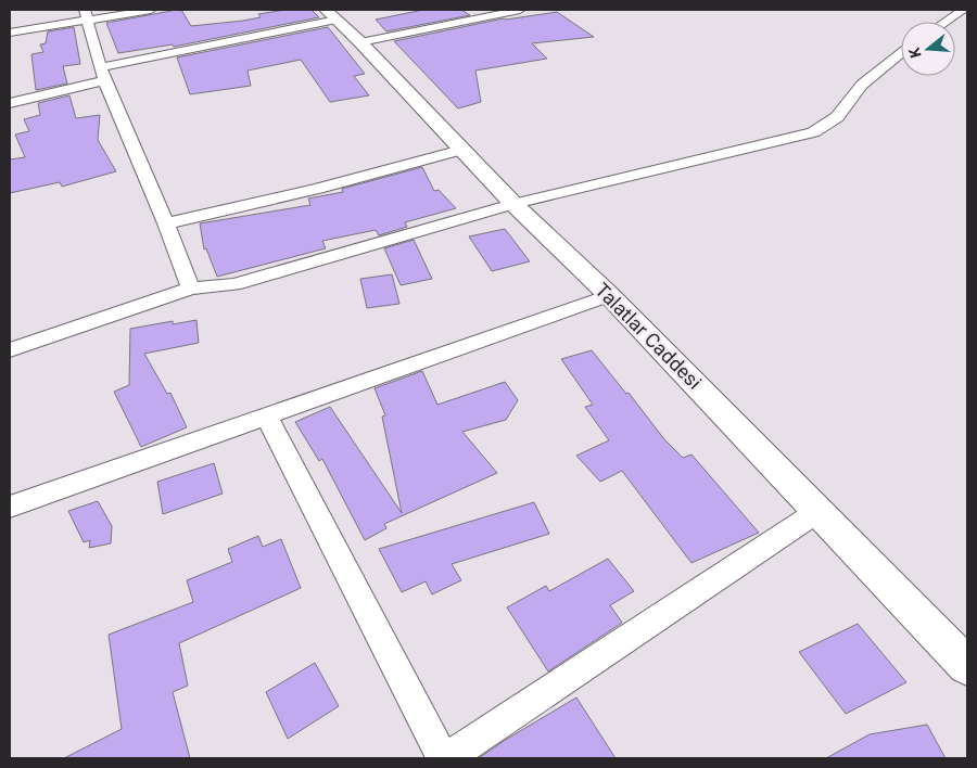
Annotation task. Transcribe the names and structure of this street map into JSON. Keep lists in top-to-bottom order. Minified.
{"streets":{"street":["Talatlar Caddesi"]},"north":"left"}
